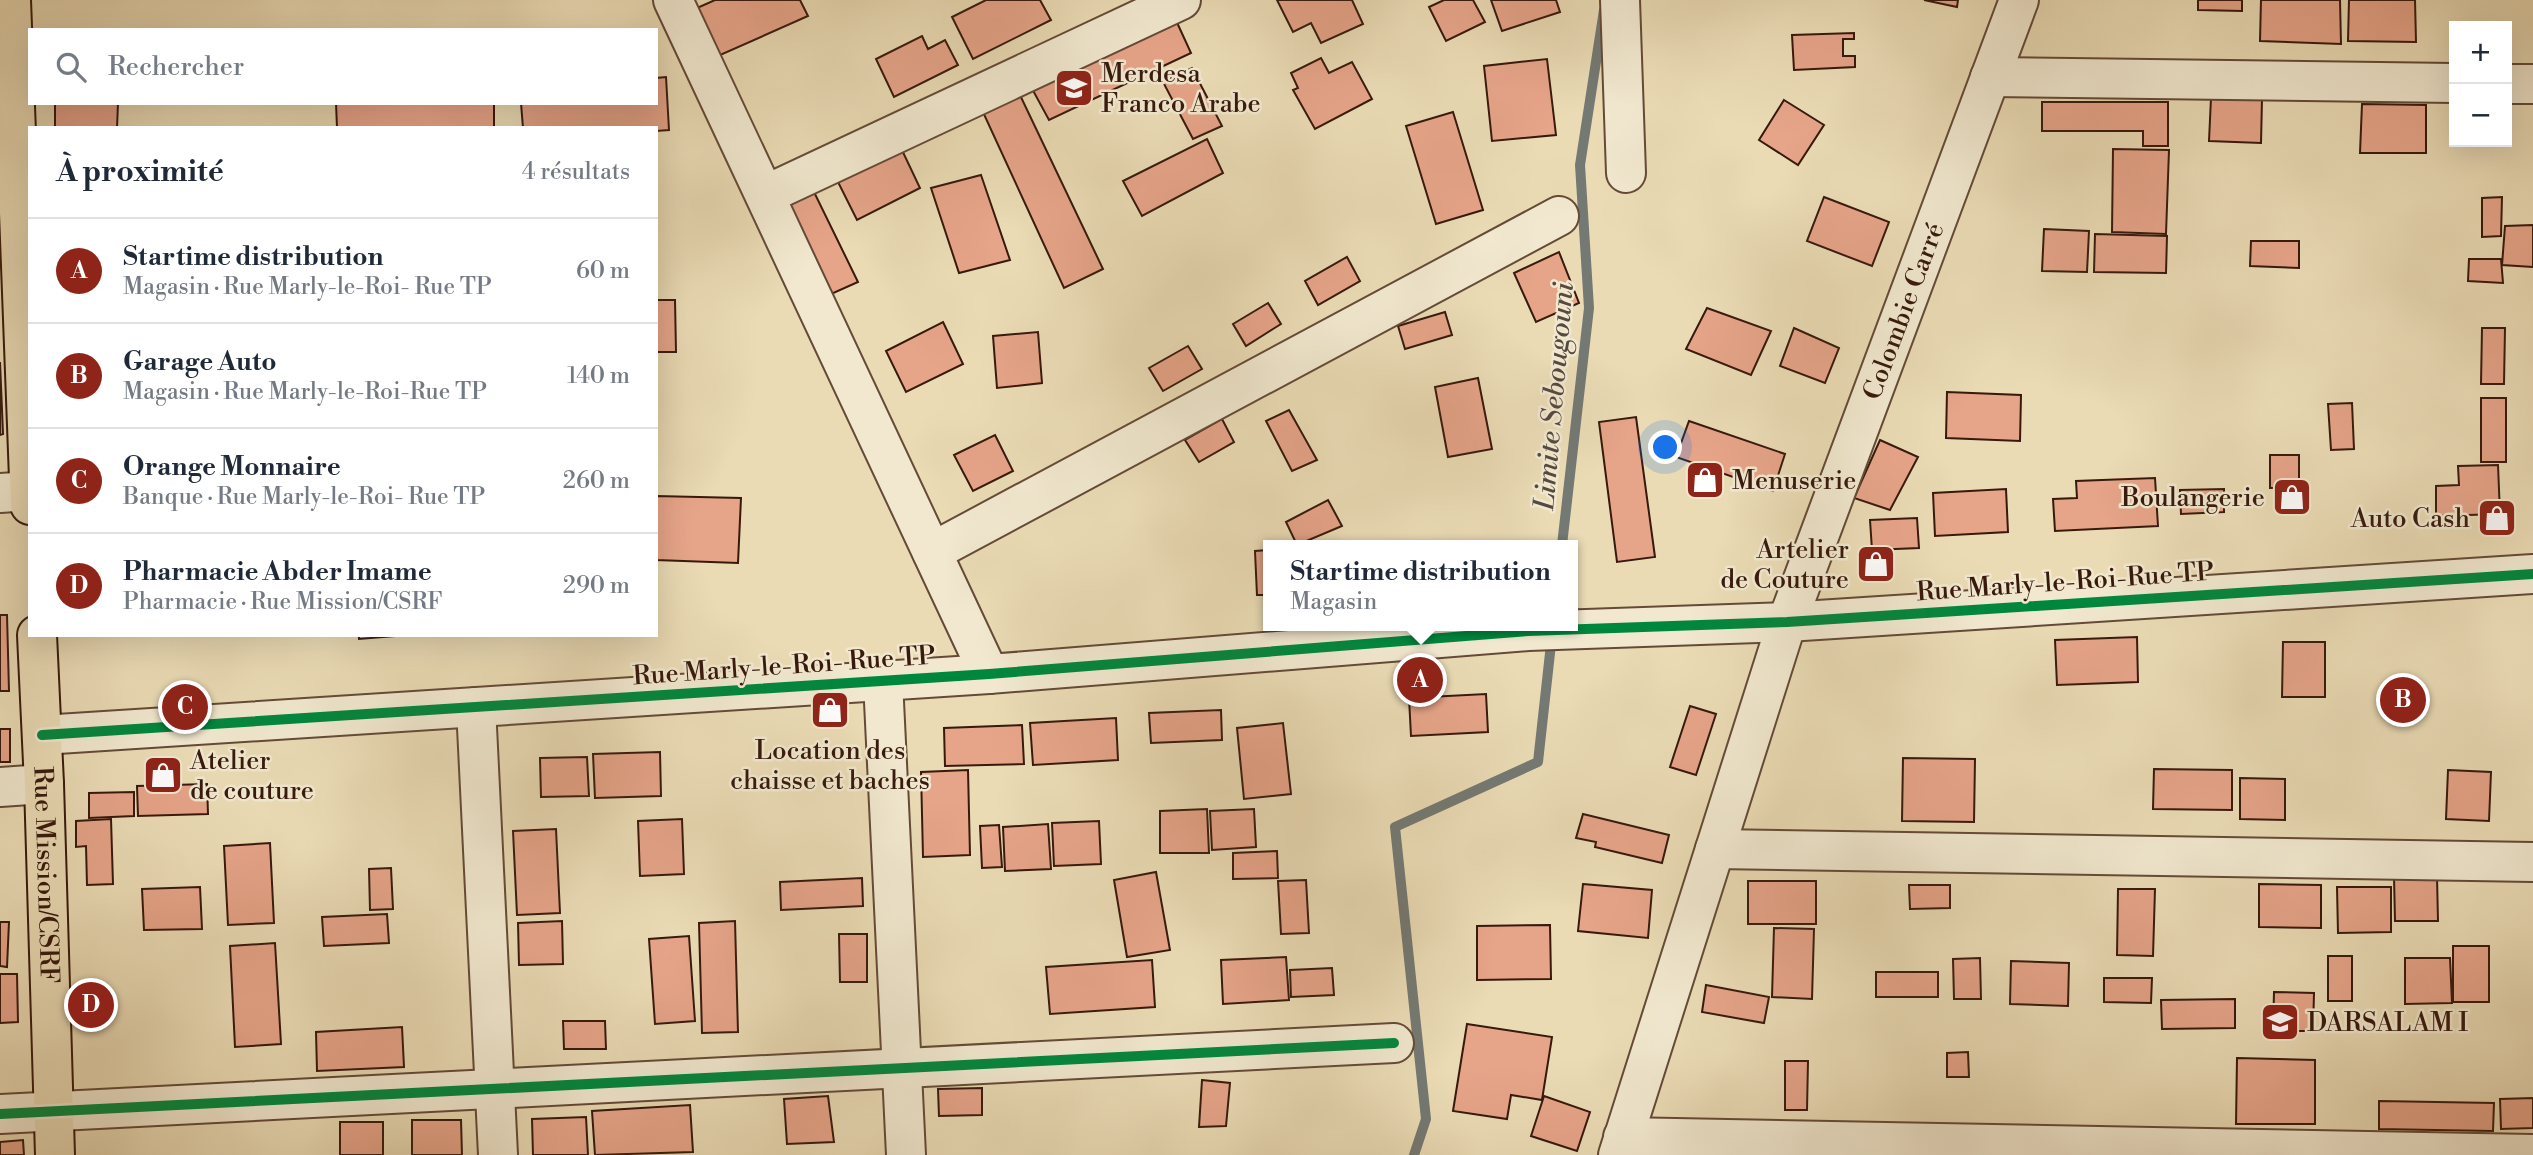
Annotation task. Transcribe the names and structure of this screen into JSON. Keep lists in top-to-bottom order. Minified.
{"streets":{"main road":["Rue Mission/CSRF"],"street":["Colombie Carré","Rue Marly-le-Roi-Rue TP","Rue Marly-le-Roi- Rue TP"]},"crossings":[["Colombie Carré","Rue Marly-le-Roi-Rue TP"],["Rue Marly-le-Roi- Rue TP","Rue Mission/CSRF"]],"water":["Limite Sebougouni"],"places":{"school or university":["Merdesa Franco Arabe","DARSALAM I"],"shop":["Menuserie","Boulangerie","Auto Cash","Artelier de Couture","Location des chaisse et baches","Atelier de couture"]},"page":{"map_buttons":["+","−"],"search":"Rechercher","heading":["À proximité","4 résultats"],"list":[{"mark":"A","name":"Startime distribution","note":"Magasin · Rue Marly-le-Roi- Rue TP","value":"60 m"},{"mark":"B","name":"Garage Auto","note":"Magasin · Rue Marly-le-Roi-Rue TP","value":"140 m"},{"mark":"C","name":"Orange Monnaire","note":"Banque · Rue Marly-le-Roi- Rue TP","value":"260 m"},{"mark":"D","name":"Pharmacie Abder Imame","note":"Pharmacie · Rue Mission/CSRF","value":"290 m"}],"popup":["Startime distribution","Magasin"],"pins":["A","B","C","D"]}}
